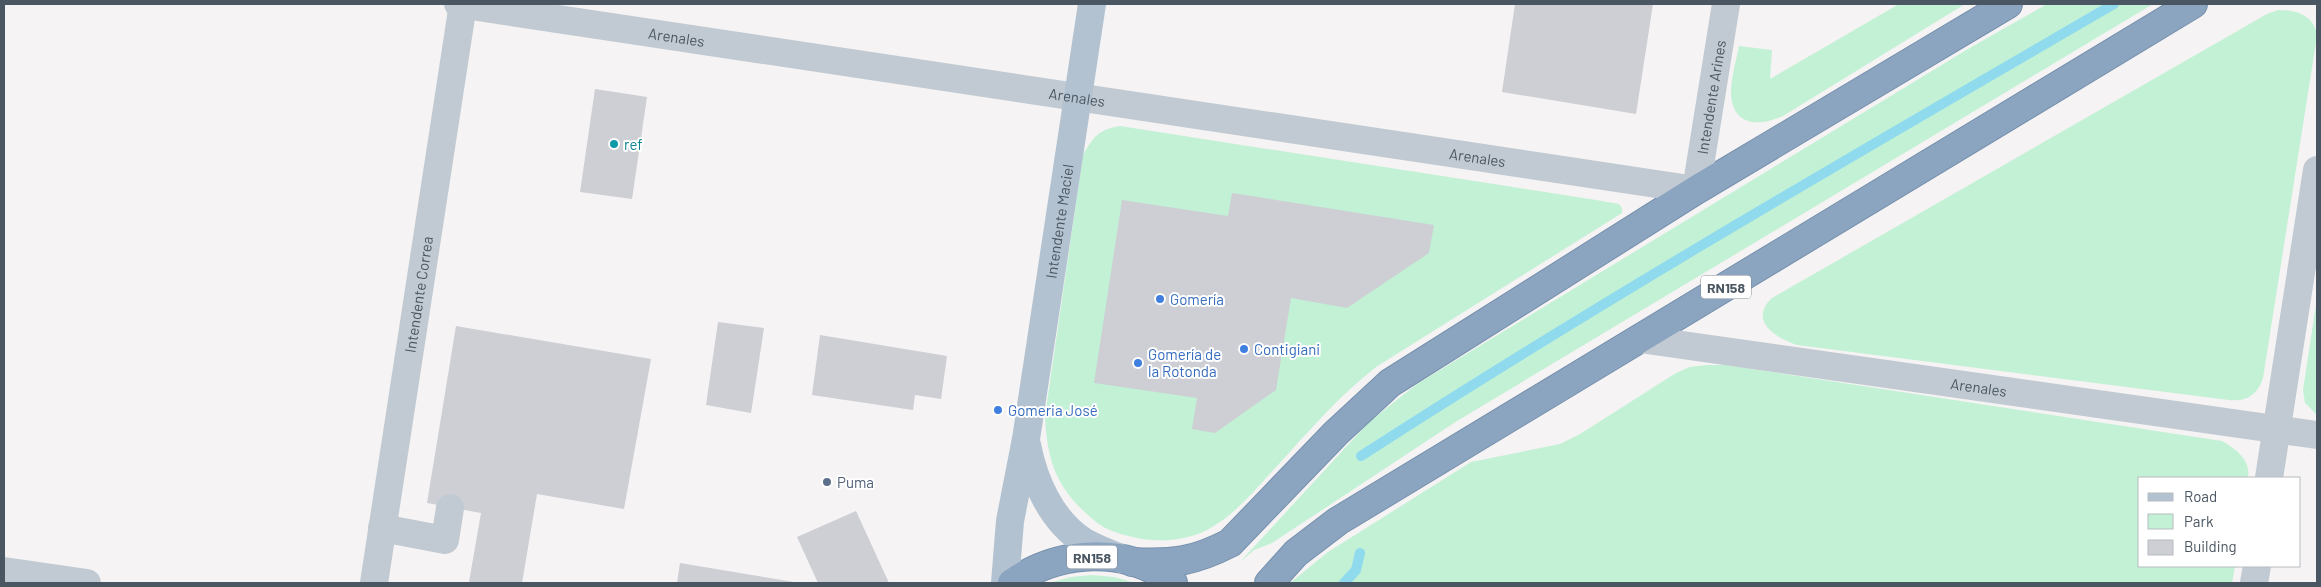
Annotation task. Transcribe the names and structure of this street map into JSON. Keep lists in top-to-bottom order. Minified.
{"streets":{"highway":["RN158"],"main road":["Intendente Maciel"],"street":["Arenales","Intendente Arines","Intendente Correa"]},"crossings":[["Arenales","Intendente Arines"],["Arenales","Intendente Maciel"],["Arenales","RN158"],["Arenales","Intendente Correa"],["Intendente Arines","RN158"],["Intendente Maciel","RN158"]],"places":["ref","Gomería","Contigiani","Gomería de la Rotonda","Gomeria José","Puma"],"legend":["Road","Park","Building"]}
